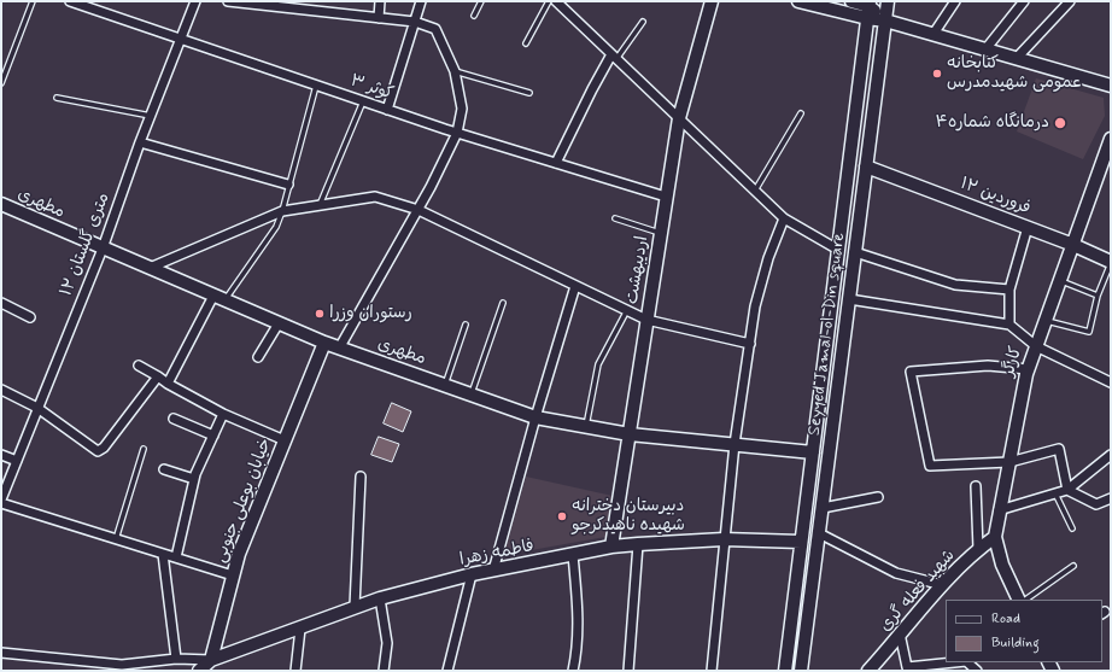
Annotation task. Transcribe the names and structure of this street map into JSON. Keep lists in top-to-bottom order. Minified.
{"streets":{"street":["کوثر ۳","۱۲ فروردین","مطهری","۱۲ متری گلستان","اردیبهشت","Seyyed Jamal-ol-Din square","کارگر","خیابان بوعلی جنوبی","فاطمه زهرا","شهید فعله گری"]},"crossings":[["کوثر ۳","۱۲ متری گلستان"],["کوثر ۳","اردیبهشت"],["۱۲ فروردین","Seyyed Jamal-ol-Din square"],["۱۲ فروردین","کارگر"],["مطهری","۱۲ متری گلستان"],["مطهری","اردیبهشت"],["مطهری","Seyyed Jamal-ol-Din square"],["مطهری","خیابان بوعلی جنوبی"],["اردیبهشت","فاطمه زهرا"],["Seyyed Jamal-ol-Din square","فاطمه زهرا"],["کارگر","شهید فعله گری"],["خیابان بوعلی جنوبی","فاطمه زهرا"]],"places":["کتابخانه عمومی شهیدمدرس","درمانگاه شماره۴","رستوران وزرا","دبیرستان دخترانه شهیده ناهیدکرجو"],"legend":["Road","Building"]}
